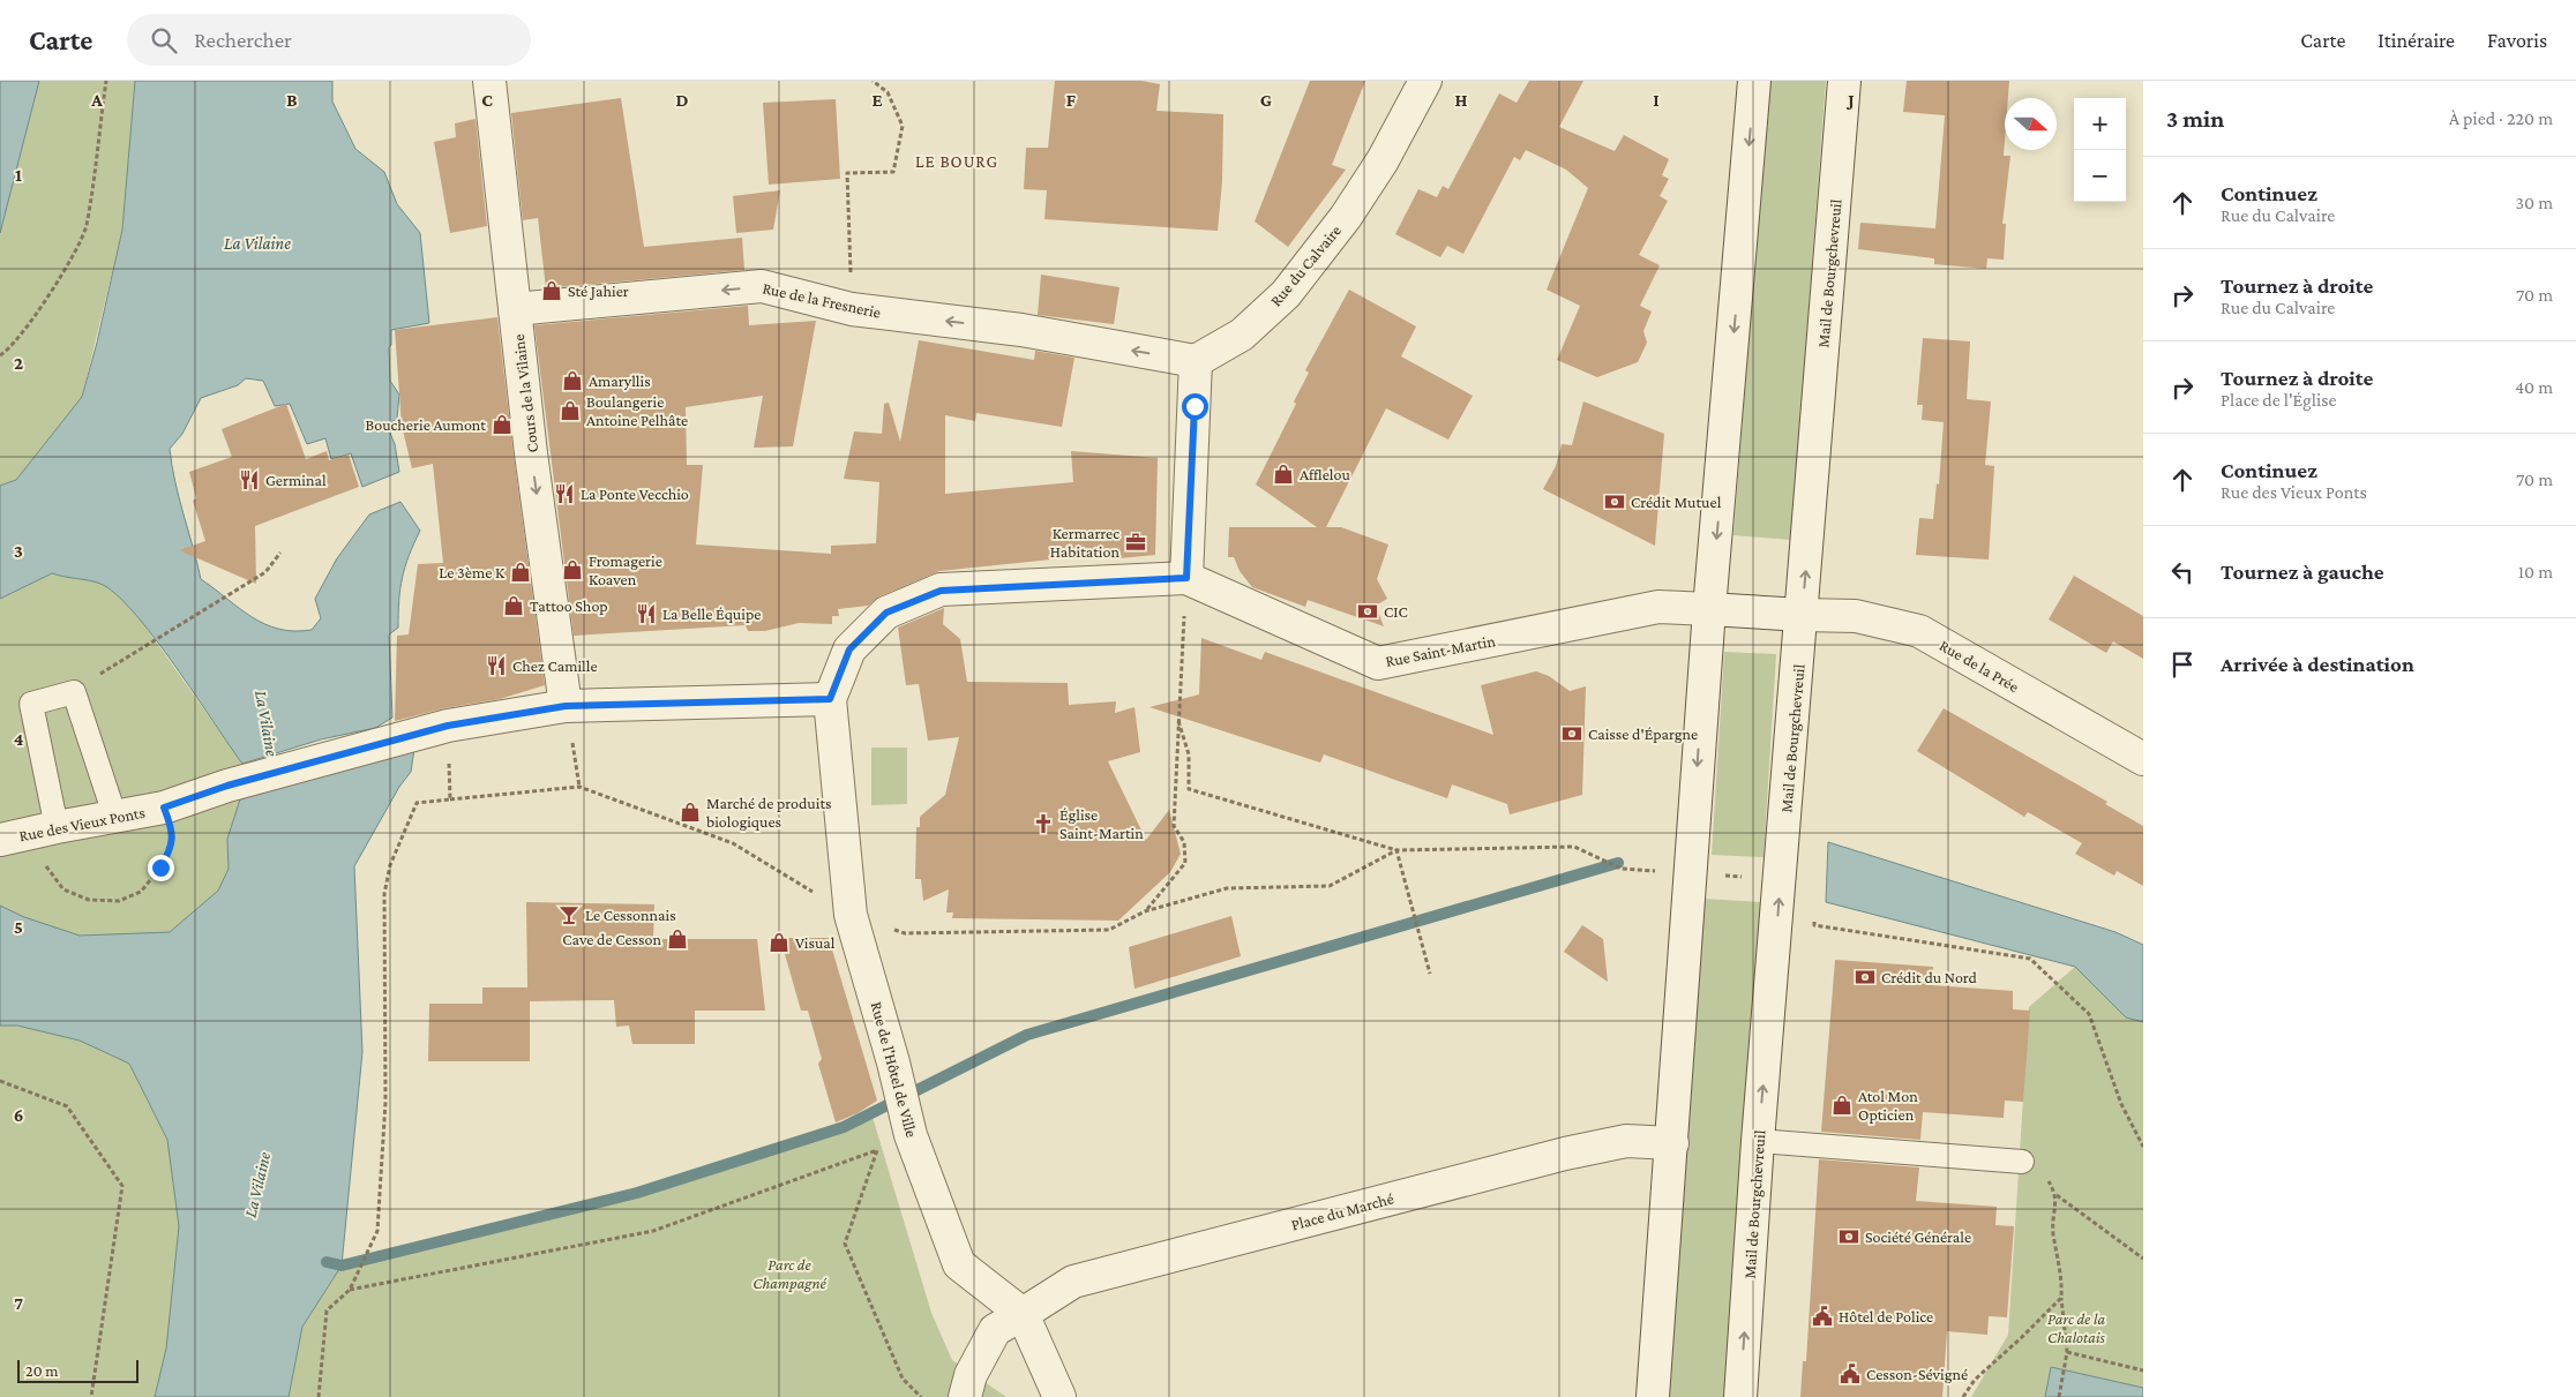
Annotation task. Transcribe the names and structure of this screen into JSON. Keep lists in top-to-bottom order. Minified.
{"streets":{"street":["Rue du Calvaire","Mail de Bourgchevreuil","Rue de la Fresnerie","Cours de la Vilaine","Rue Saint-Martin","Rue de la Prée","Rue des Vieux Ponts","Rue de l'Hôtel de Ville","Place du Marché"]},"crossings":[["Rue du Calvaire","Rue de la Fresnerie"],["Mail de Bourgchevreuil","Rue Saint-Martin"],["Mail de Bourgchevreuil","Rue de la Prée"],["Rue de la Fresnerie","Cours de la Vilaine"],["Cours de la Vilaine","Rue des Vieux Ponts"],["Rue Saint-Martin","Rue de la Prée"],["Rue des Vieux Ponts","Rue de l'Hôtel de Ville"],["Rue de l'Hôtel de Ville","Place du Marché"]],"one_way":["Rue de la Fresnerie","Cours de la Vilaine"],"districts":["LE BOURG"],"water":["La Vilaine"],"parks":["Parc de Champagné","Parc de la Chalotais"],"places":{"shop":["Sté Jahier","Amaryllis","Boulangerie Antoine Pelhâte","Boucherie Aumont","Afflelou","Fromagerie Koaven","Le 3ème K","Tattoo Shop","Marché de produits biologiques","Cave de Cesson","Visual","Atol Mon Opticien"],"restaurant":["Germinal","La Ponte Vecchio","La Belle Équipe","Chez Camille"],"bank":["Crédit Mutuel","CIC","Caisse d'Épargne","Crédit du Nord","Société Générale"],"office":["Kermarrec Habitation"],"church":["Église Saint-Martin"],"bar":["Le Cessonnais"],"public building":["Hôtel de Police","Cesson-Sévigné"]},"scale_bar":"20 m","north":"right","page":{"header":"Carte","search":"Rechercher","nav":["Carte","Itinéraire","Favoris"],"heading":["3 min","À pied · 220 m"],"map_buttons":["+","−"],"list":[["Continuez","Rue du Calvaire","30 m"],["Tournez à droite","Rue du Calvaire","70 m"],["Tournez à droite","Place de l'Église","40 m"],["Continuez","Rue des Vieux Ponts","70 m"],["Tournez à gauche","10 m"],"Arrivée à destination"],"scale":"20 m"},"grid":{"columns":["A","B","C","D","E","F","G","H","I","J"],"rows":["1","2","3","4","5","6","7"]}}
